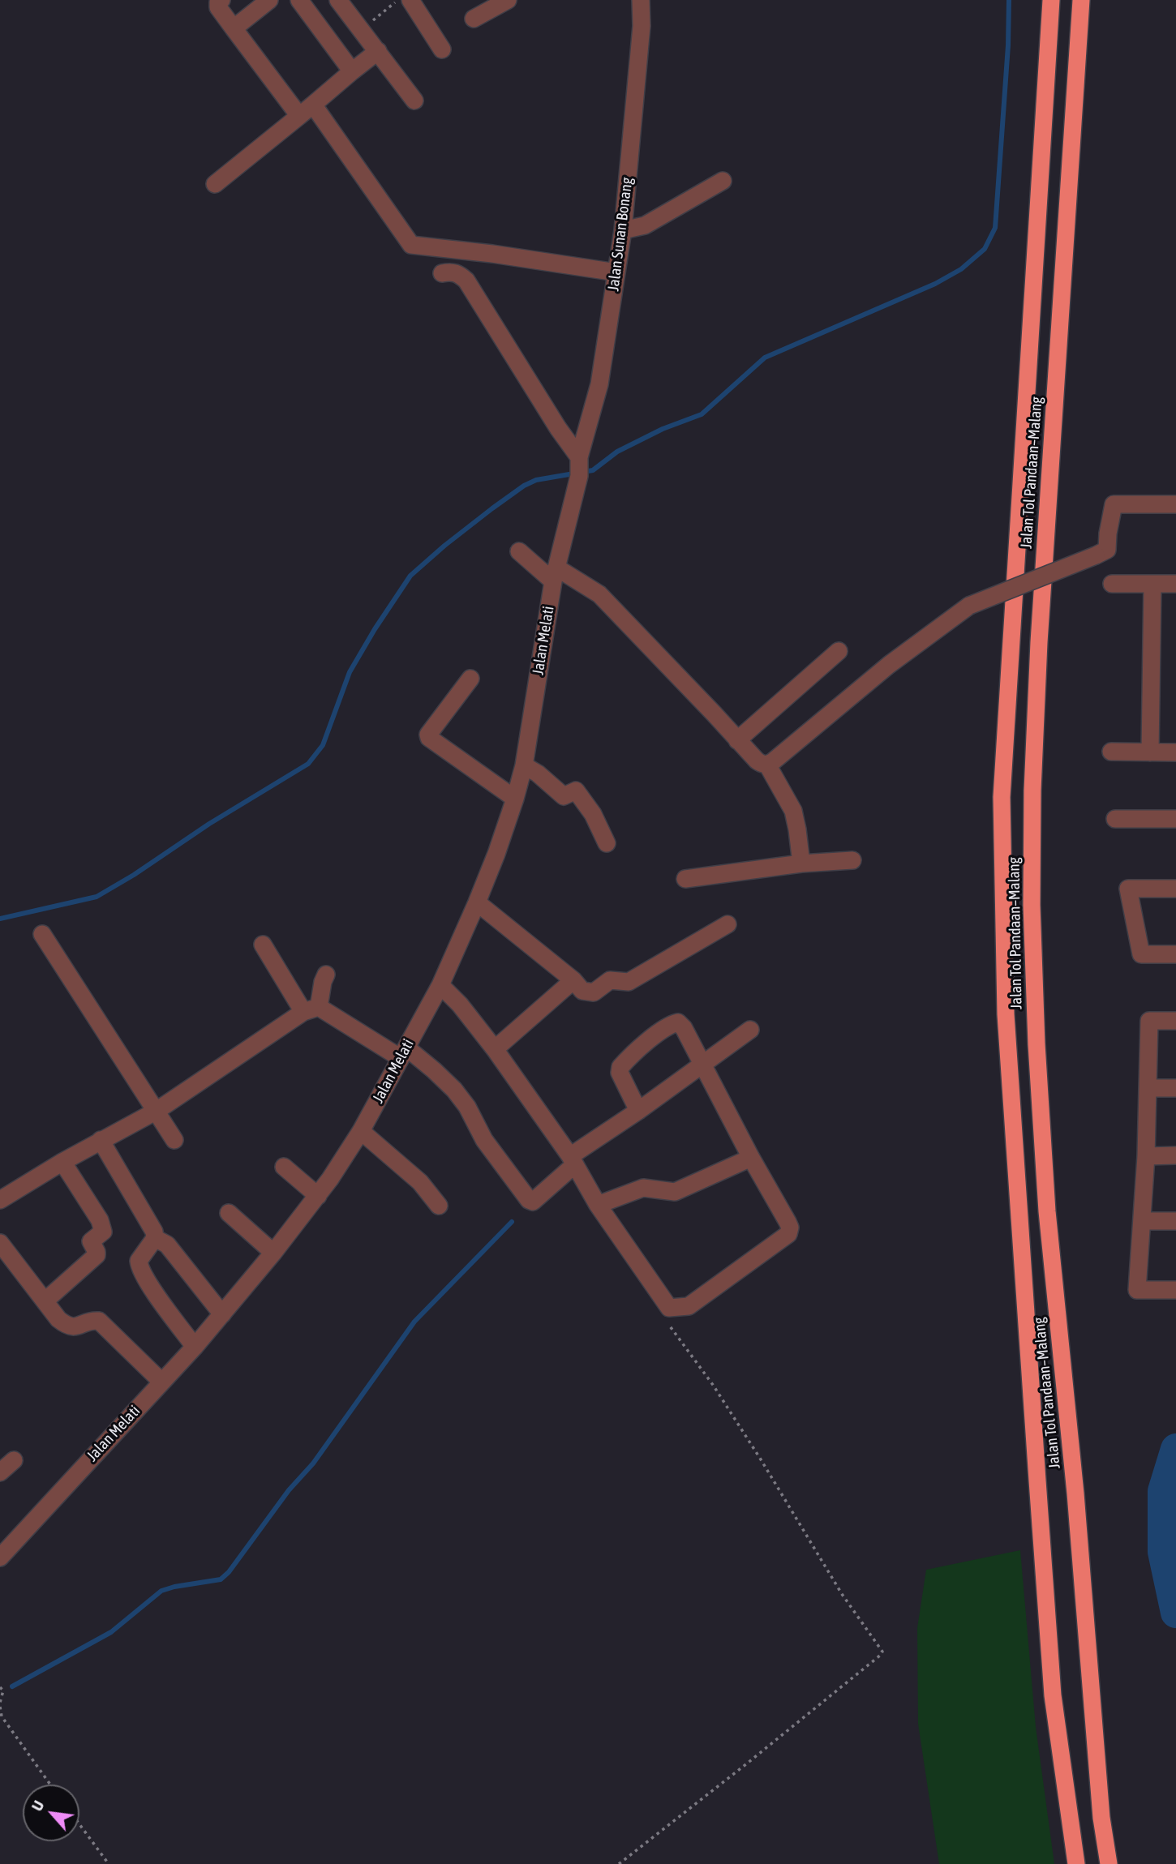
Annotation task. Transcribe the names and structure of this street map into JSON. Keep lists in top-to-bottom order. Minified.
{"streets":{"highway":["Jalan Tol Pandaan–Malang"],"street":["Jalan Sunan Bonang","Jalan Melati"]},"crossings":[["Jalan Sunan Bonang","Jalan Melati"]],"north":"top left"}
